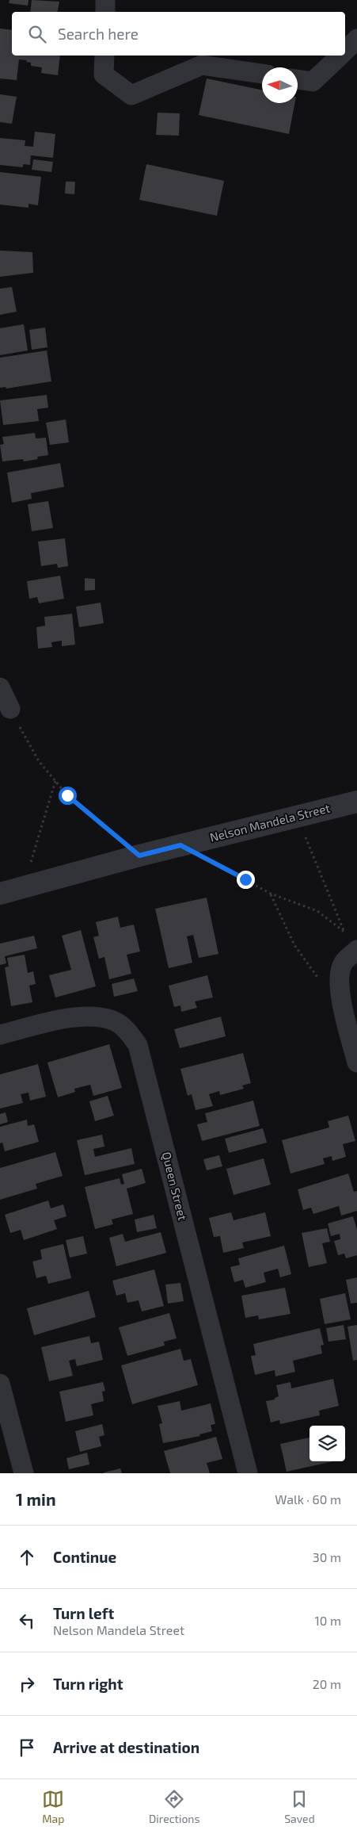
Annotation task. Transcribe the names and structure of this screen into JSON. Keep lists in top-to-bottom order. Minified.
{"streets":{"street":["Nelson Mandela Street","Queen Street"]},"north":"left","page":{"search":"Search here","heading":["1 min","Walk · 60 m"],"list":[["Continue","30 m"],["Turn left","Nelson Mandela Street","10 m"],["Turn right","20 m"],"Arrive at destination"],"nav":["Map","Directions","Saved"]}}
